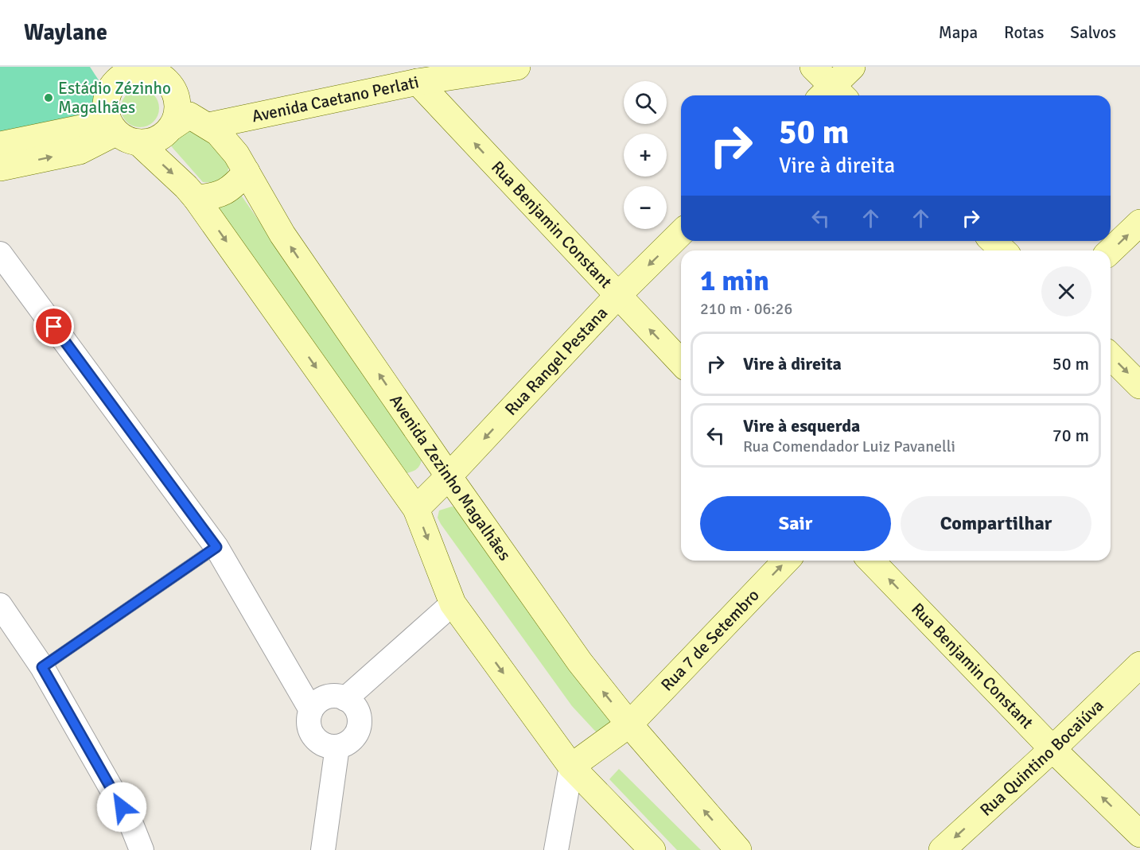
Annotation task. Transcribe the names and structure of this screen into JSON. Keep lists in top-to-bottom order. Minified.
{"streets":{"street":["Avenida Caetano Perlati","Rua Benjamin Constant","Rua Rangel Pestana","Avenida Zezinho Magalhães","Rua 7 de Setembro","Rua Quintino Bocaiúva"]},"crossings":[["Avenida Caetano Perlati","Rua Benjamin Constant"],["Avenida Caetano Perlati","Avenida Zezinho Magalhães"],["Rua Benjamin Constant","Rua Rangel Pestana"],["Rua Benjamin Constant","Rua Quintino Bocaiúva"],["Rua Rangel Pestana","Avenida Zezinho Magalhães"],["Avenida Zezinho Magalhães","Rua 7 de Setembro"]],"one_way":["Rua Benjamin Constant","Rua Rangel Pestana","Rua 7 de Setembro","Rua Quintino Bocaiúva"],"places":["Estádio Zézinho Magalhães"],"page":{"header":"Waylane","nav":["Mapa","Rotas","Salvos"],"map_buttons":["+","−"],"turn":["50 m","Vire à direita"],"heading":["1 min","210 m · 06:26"],"list":[{"name":"Vire à direita","value":"50 m"},{"name":"Vire à esquerda","note":"Rua Comendador Luiz Pavanelli","value":"70 m"}],"buttons":["Sair","Compartilhar"]}}
